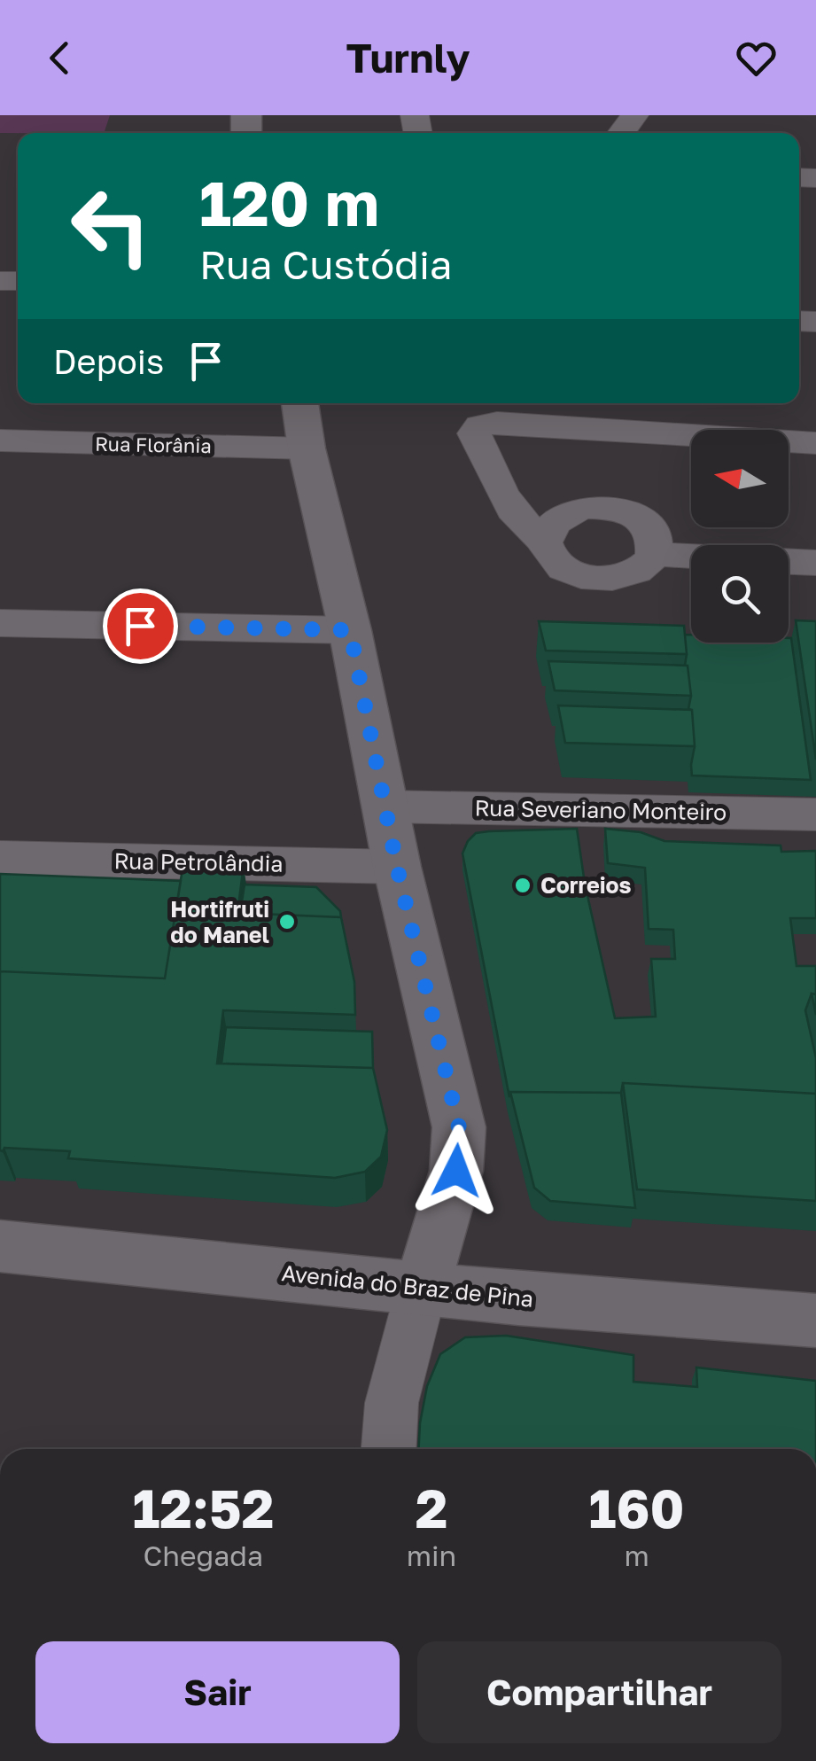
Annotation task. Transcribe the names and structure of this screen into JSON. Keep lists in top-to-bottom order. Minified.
{"streets":{"street":["Rua Florânia","Rua Severiano Monteiro","Rua Petrolândia","Avenida do Braz de Pina"]},"places":["Correios","Hortifruti do Manel"],"north":"left","page":{"header":"Turnly","turn":["120 m","Rua Custódia"],"then":"Depois","eta":["12:52","Chegada","2","min","160","m"],"buttons":["Sair","Compartilhar"]}}
